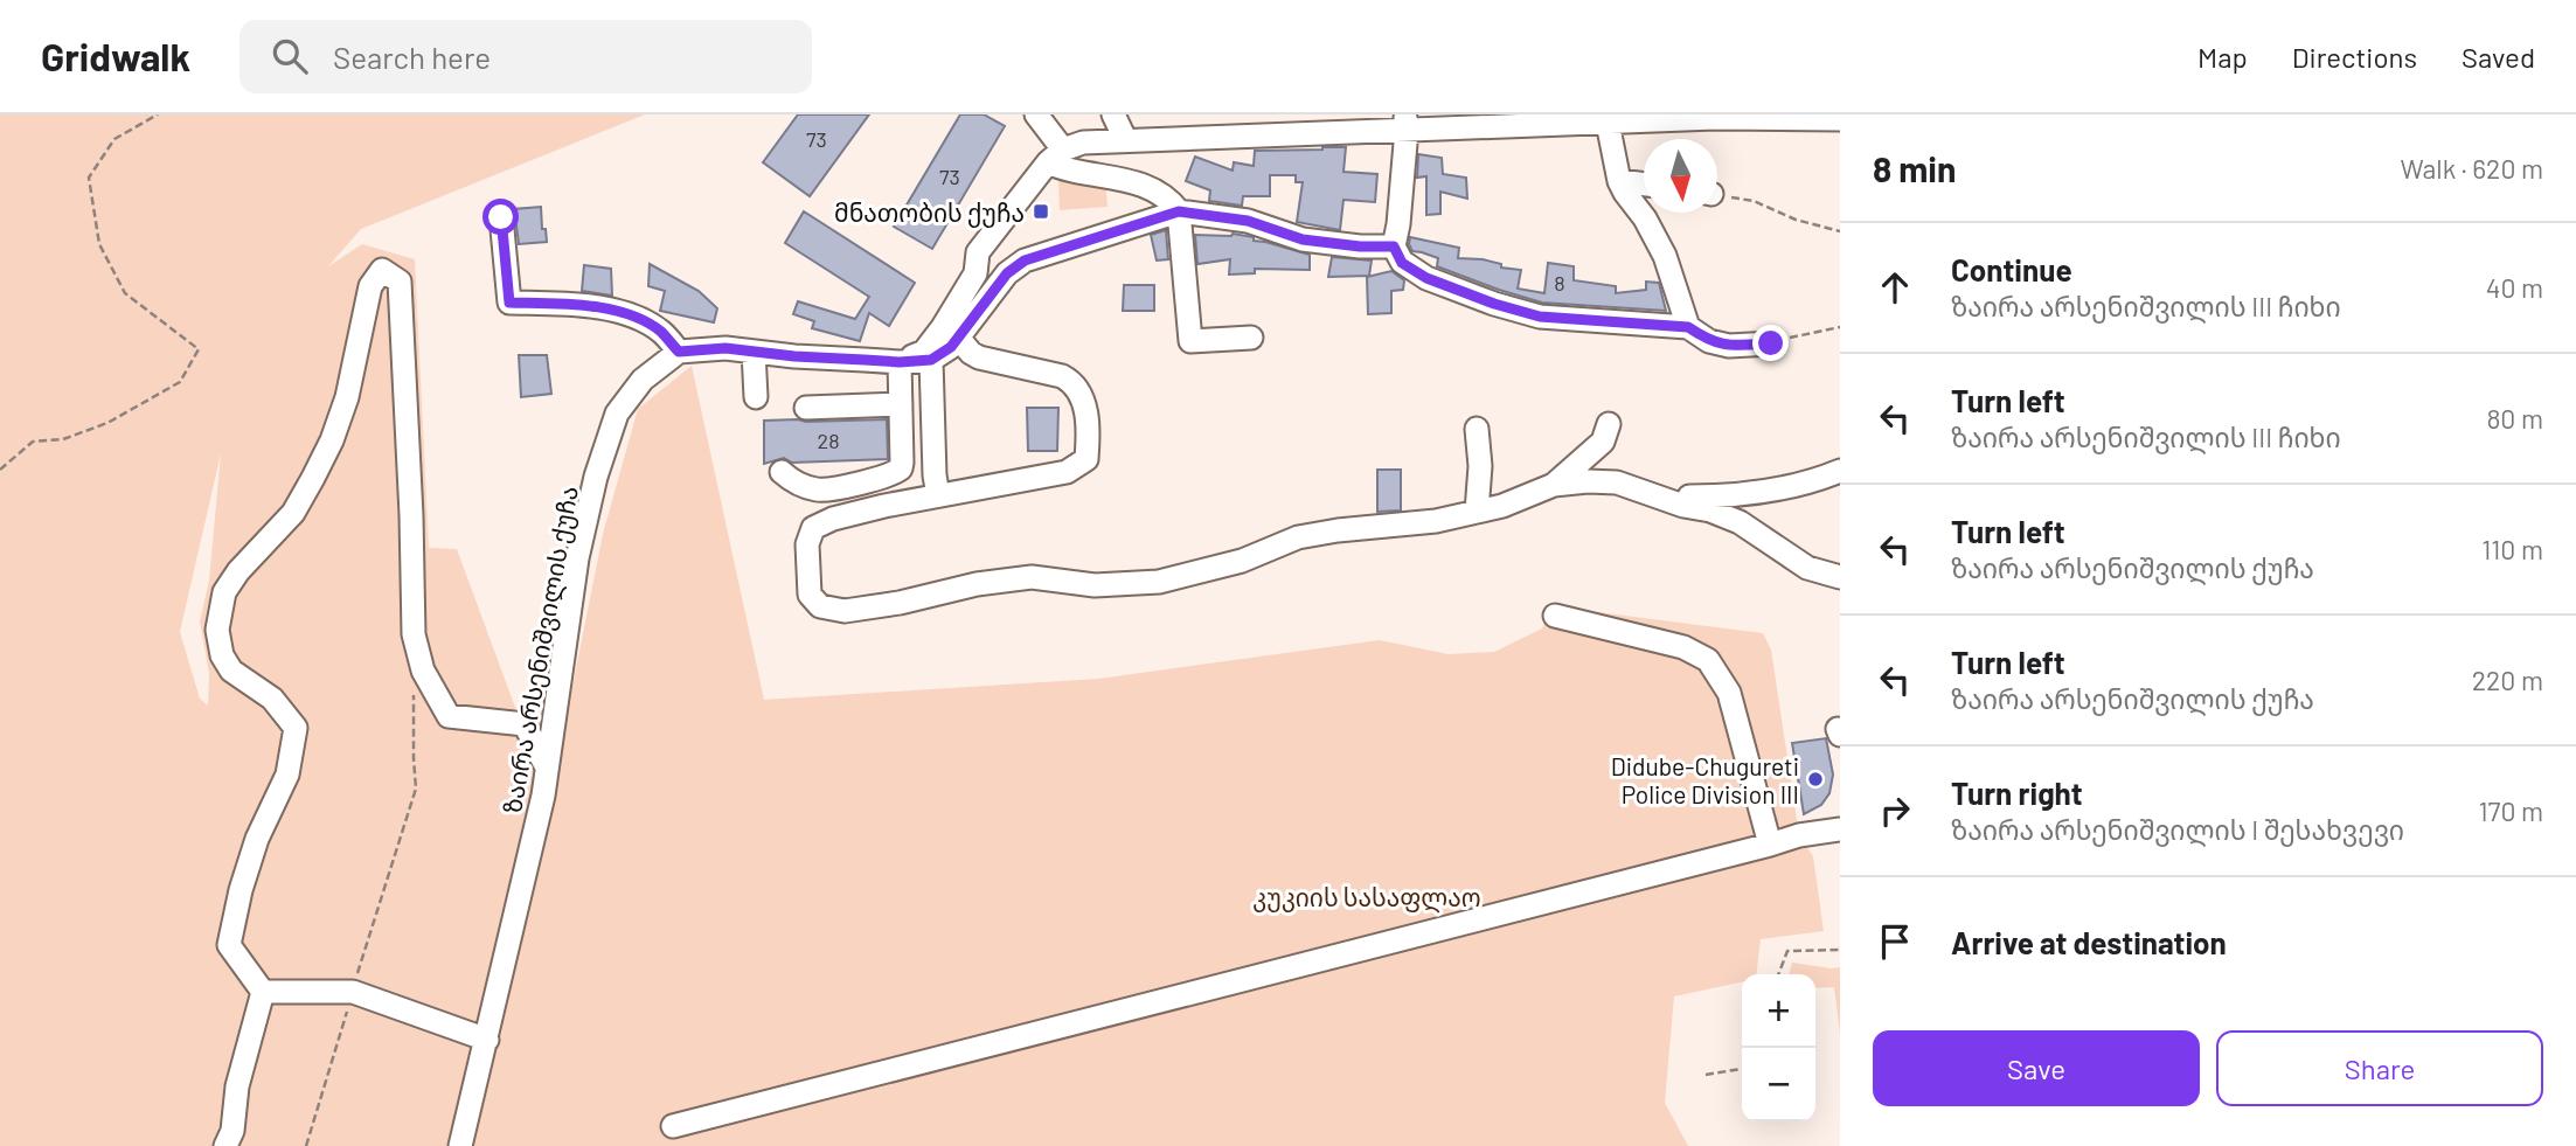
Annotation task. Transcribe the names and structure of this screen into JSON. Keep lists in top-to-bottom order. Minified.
{"streets":{"street":["ზაირა არსენიშვილის ქუჩა"]},"parks":["კუკიის სასაფლაო"],"places":{"transit":["მნათობის ქუჩა"],"other":["Didube-Chugureti Police Division III"]},"house_numbers":["73","73","8","28"],"north":"bottom","page":{"header":"Gridwalk","search":"Search here","nav":["Map","Directions","Saved"],"heading":["8 min","Walk · 620 m"],"list":[["Continue","ზაირა არსენიშვილის III ჩიხი","40 m"],["Turn left","ზაირა არსენიშვილის III ჩიხი","80 m"],["Turn left","ზაირა არსენიშვილის ქუჩა","110 m"],["Turn left","ზაირა არსენიშვილის ქუჩა","220 m"],["Turn right","ზაირა არსენიშვილის I შესახვევი","170 m"],"Arrive at destination"],"map_buttons":["+","−"],"buttons":["Save","Share"]}}
